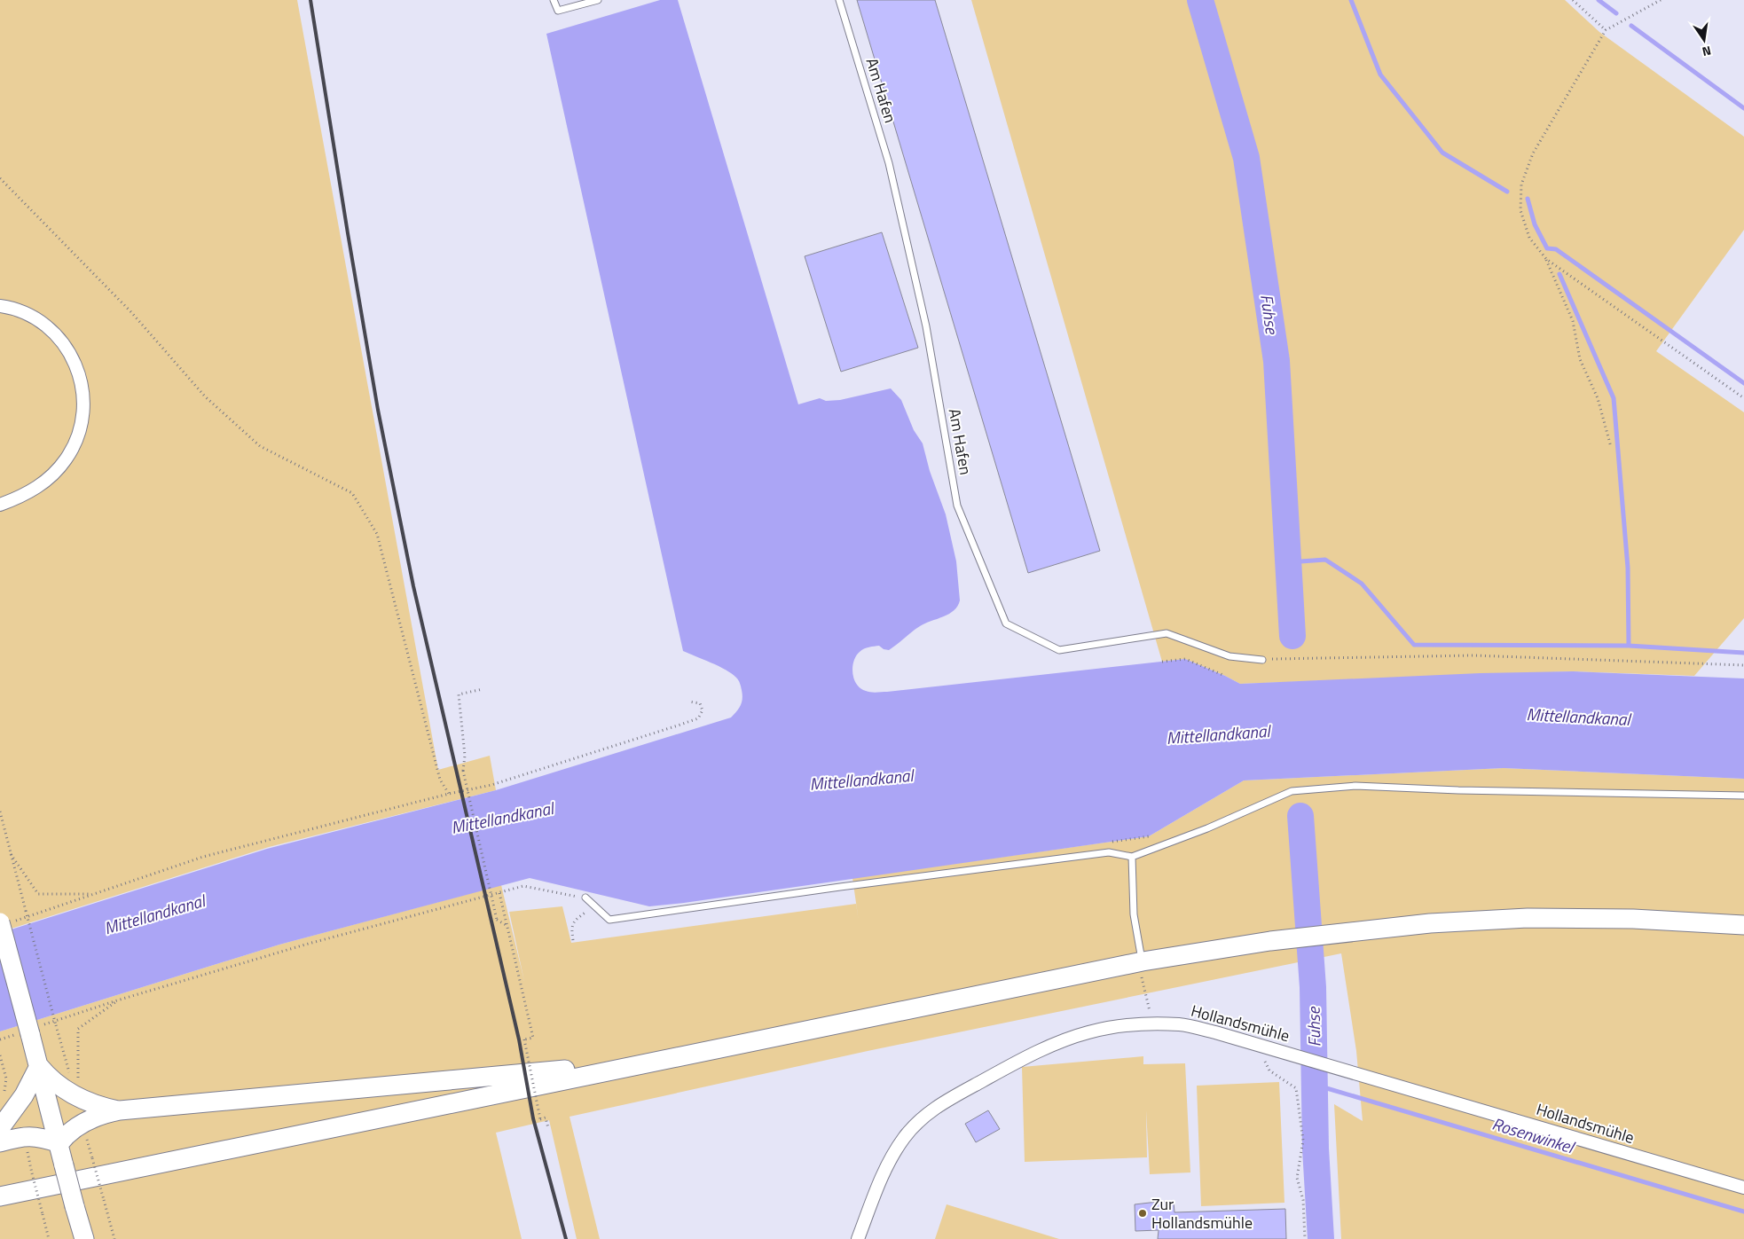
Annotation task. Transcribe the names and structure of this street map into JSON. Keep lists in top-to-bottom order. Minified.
{"streets":{"street":["Hollandsmühle"],"lane":["Am Hafen"]},"water":["Fuhse","Mittellandkanal","Rosenwinkel"],"places":["Zur Hollandsmühle"],"north":"bottom"}
